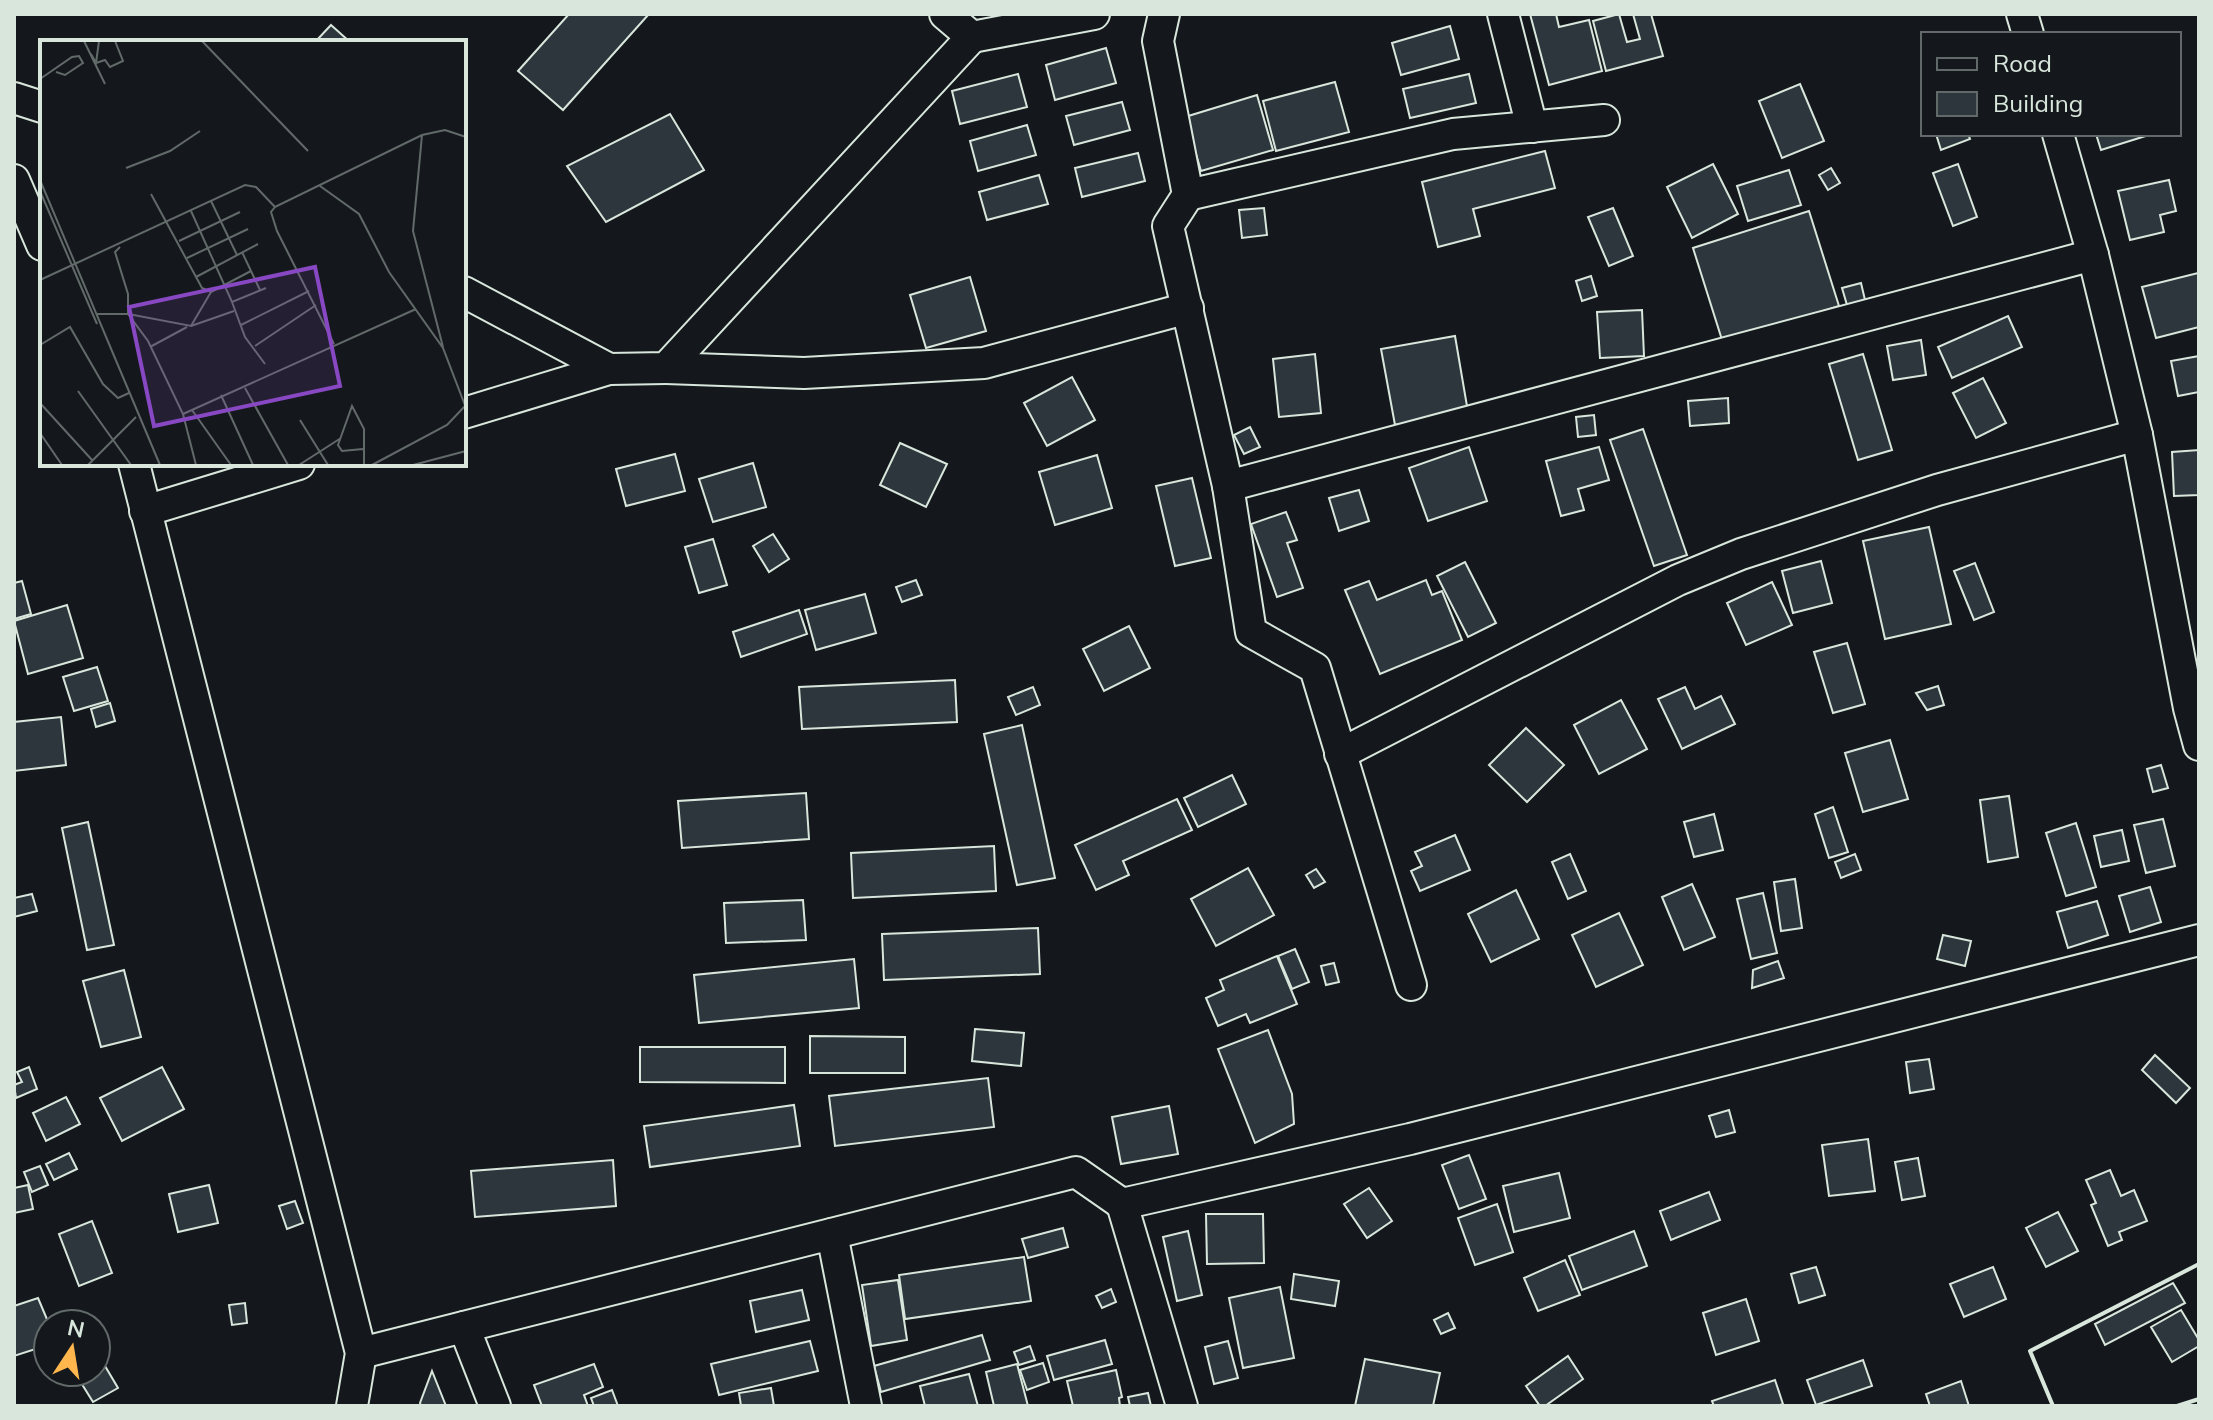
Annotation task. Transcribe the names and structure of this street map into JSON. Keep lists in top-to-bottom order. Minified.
{"legend":["Road","Building"],"north":"top"}
